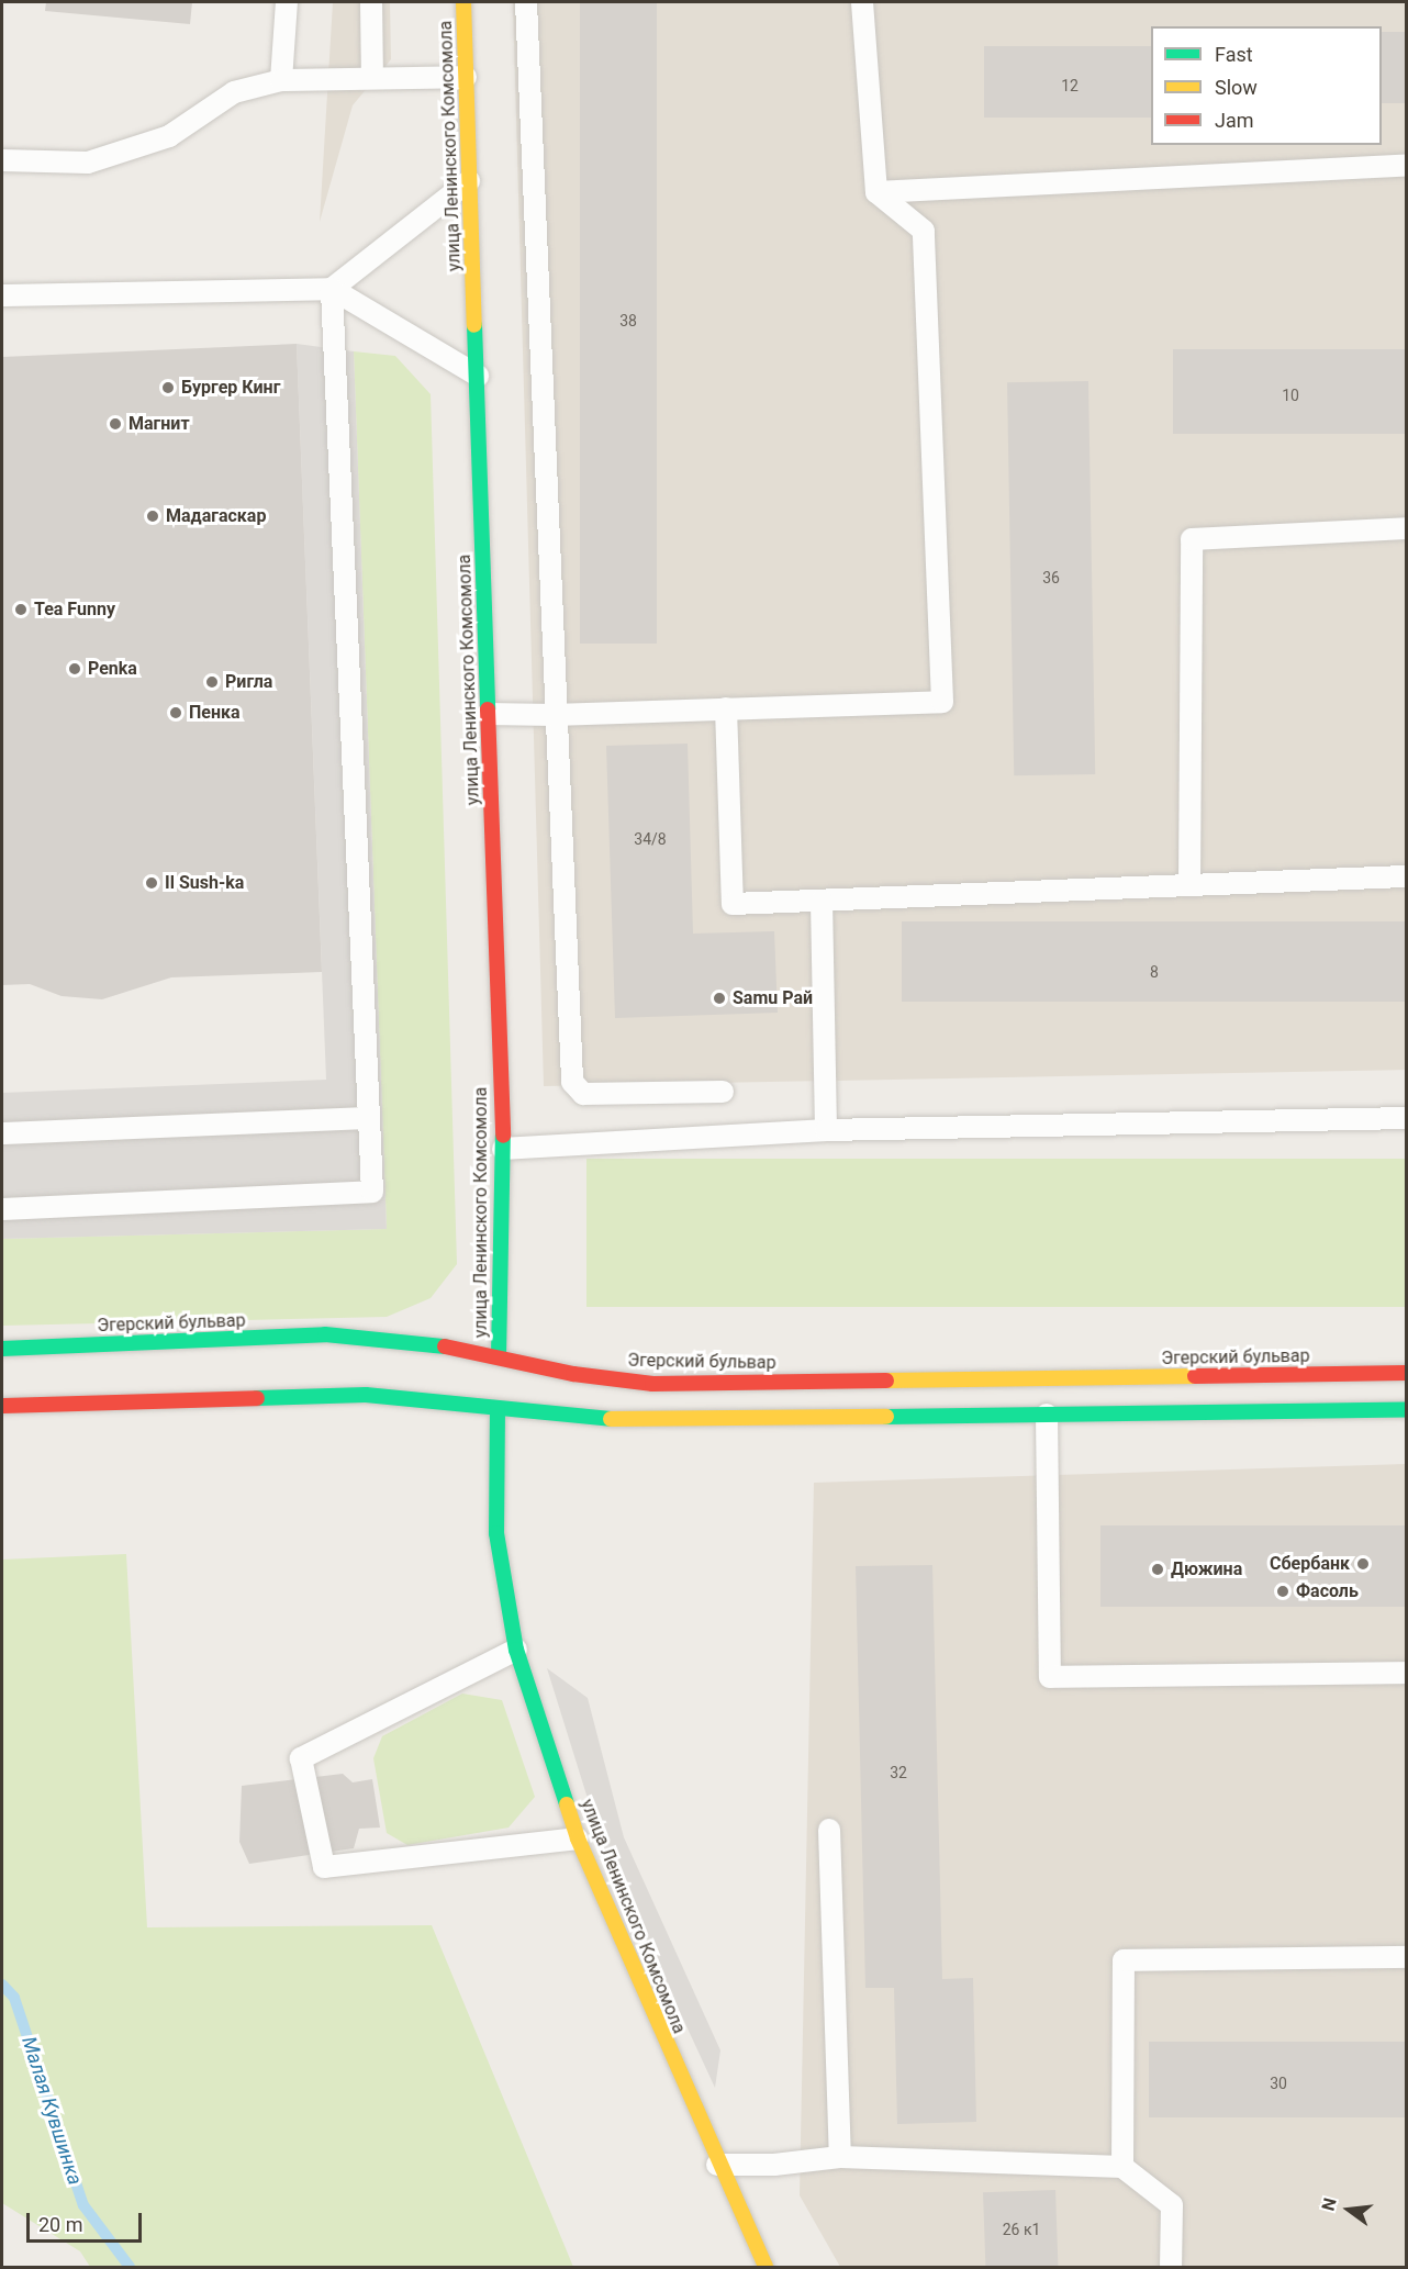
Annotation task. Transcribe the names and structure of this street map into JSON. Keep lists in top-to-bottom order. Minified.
{"streets":{"main road":["улица Ленинского Комсомола","Эгерский бульвар"]},"crossings":[["улица Ленинского Комсомола","Эгерский бульвар"]],"water":["Малая Кувшинка"],"places":["Бургер Кинг","Магнит","Мадагаскар","Tea Funny","Penka","Ригла","Пенка","Il Sush-ka","Samu Рай","Сбербанк","Дюжина","Фасоль"],"house_numbers":["12","38","10","36","34/8","8","32","30","26 к1"],"legend":["Fast","Slow","Jam"],"scale_bar":"20 m","north":"left"}
